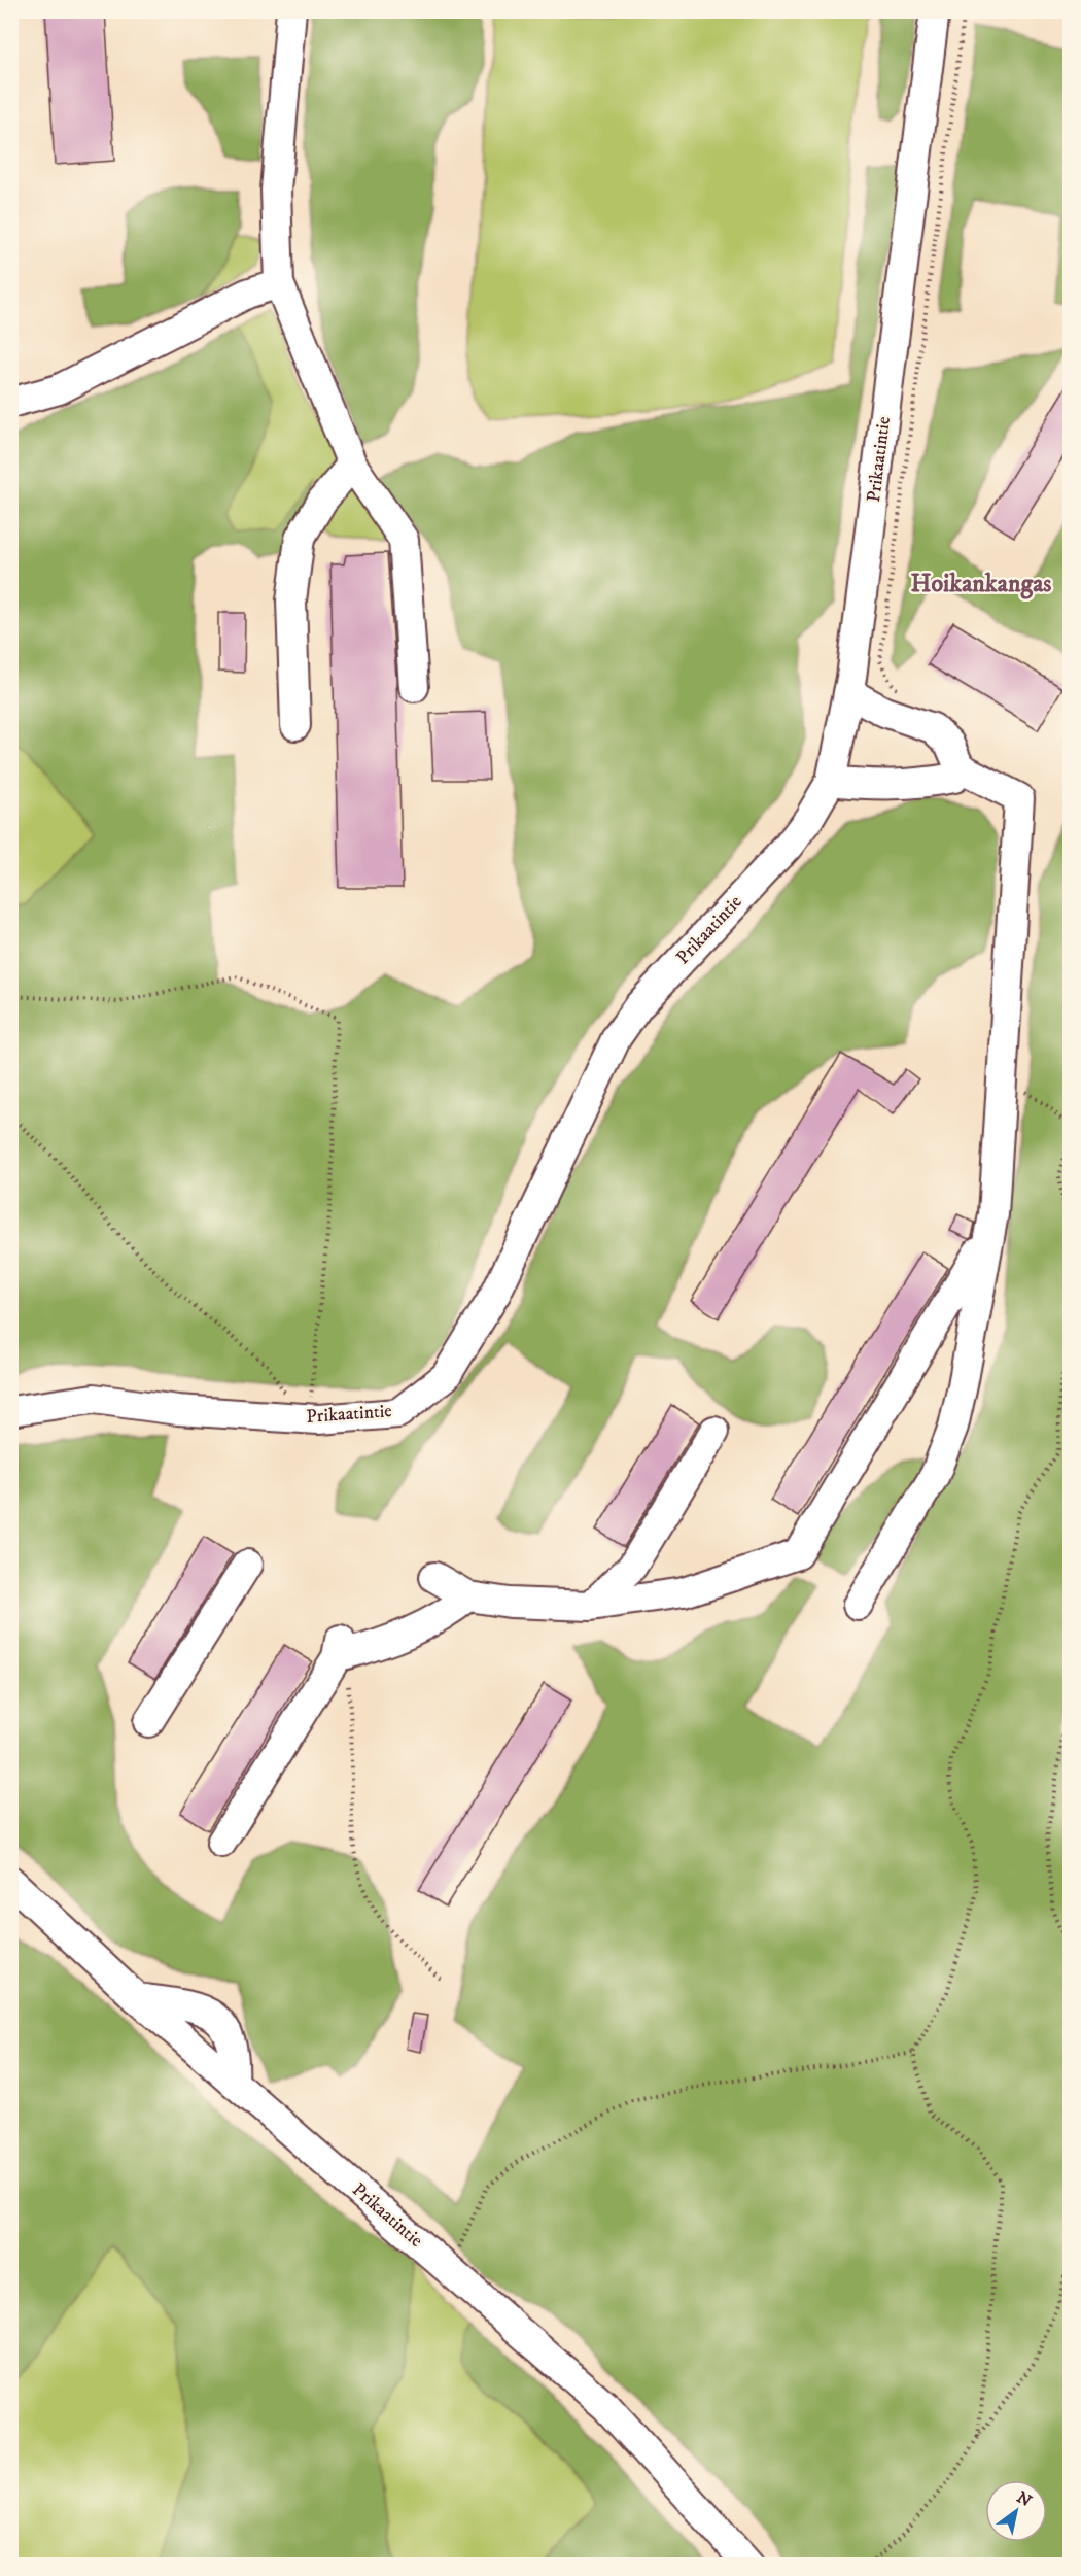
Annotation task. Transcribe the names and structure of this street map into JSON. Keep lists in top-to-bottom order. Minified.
{"streets":{"street":["Prikaatintie"]},"districts":["Hoikankangas"],"north":"top right"}
